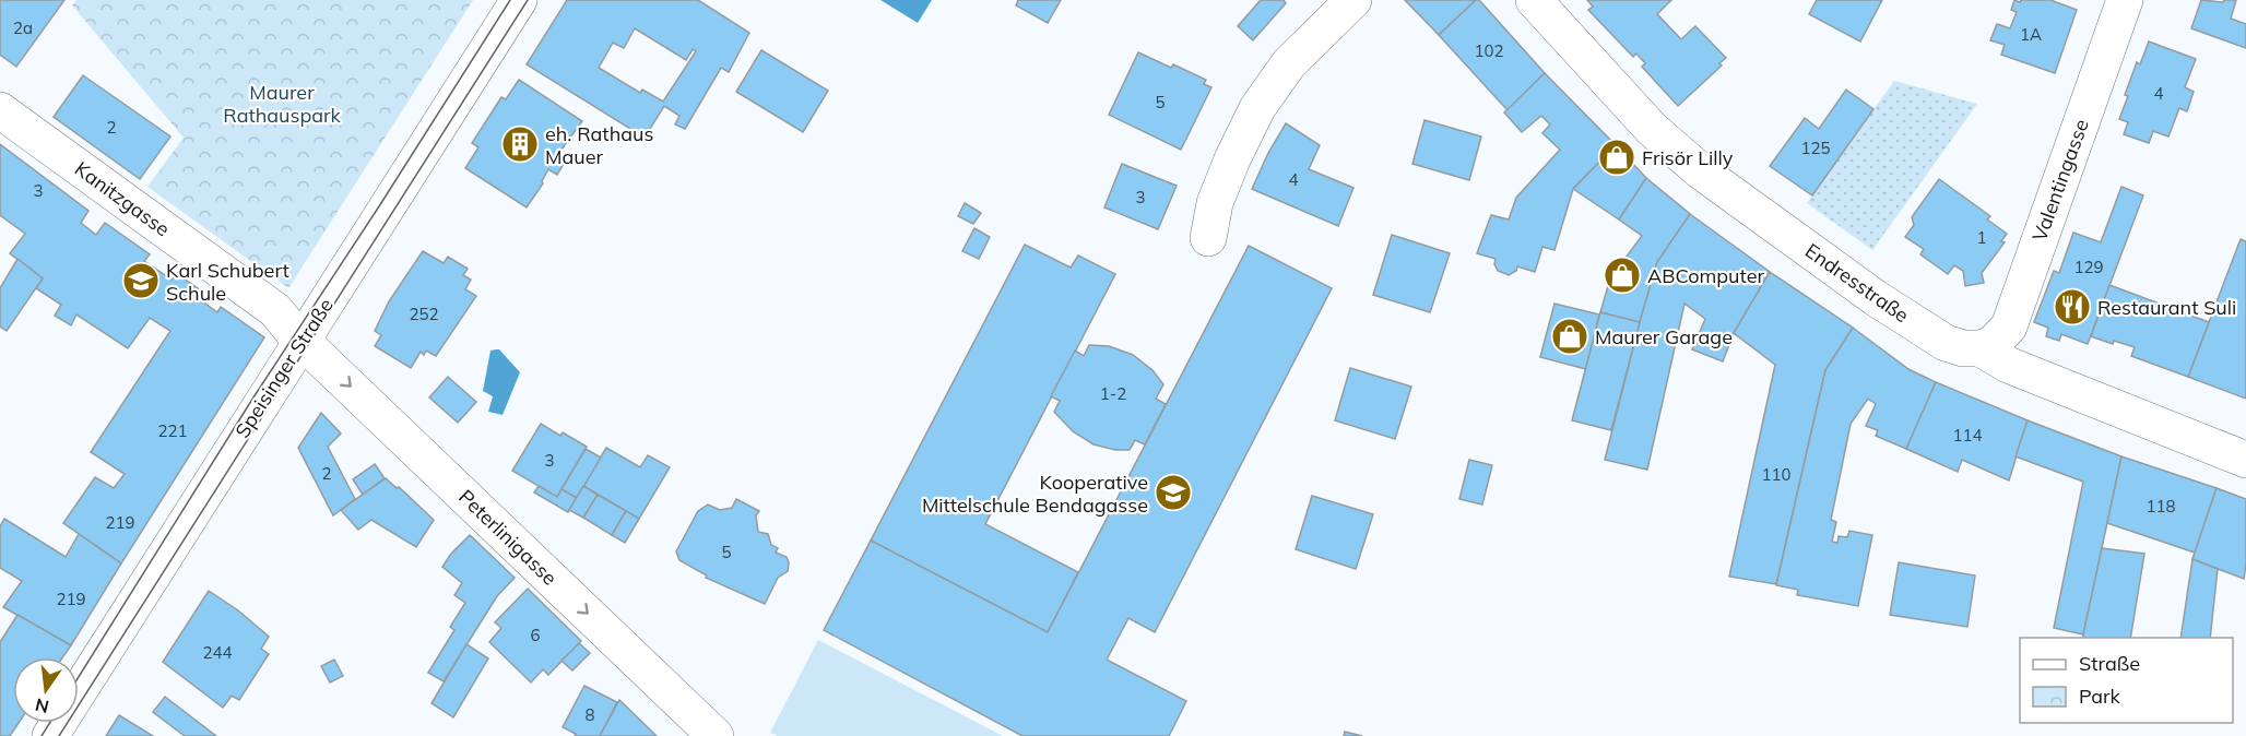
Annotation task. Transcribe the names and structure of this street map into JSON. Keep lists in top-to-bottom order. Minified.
{"streets":{"main road":["Valentingasse","Kanitzgasse","Endresstraße","Speisinger Straße","Peterlinigasse"]},"crossings":[["Valentingasse","Endresstraße"],["Kanitzgasse","Speisinger Straße"],["Kanitzgasse","Peterlinigasse"],["Speisinger Straße","Peterlinigasse"]],"one_way":["Peterlinigasse"],"parks":["Maurer Rathauspark"],"places":{"building":["eh. Rathaus Mauer"],"shop":["Frisör Lilly","ABComputer","Maurer Garage"],"school or university":["Karl Schubert Schule","Kooperative Mittelschule Bendagasse"],"restaurant":["Restaurant Suli"]},"house_numbers":["2a","1A","102","4","5","2","125","4","3","3","1","129","252","1-2","221","114","3","2","110","118","219","5","219","6","244","8"],"legend":["Straße","Park"],"north":"bottom"}
